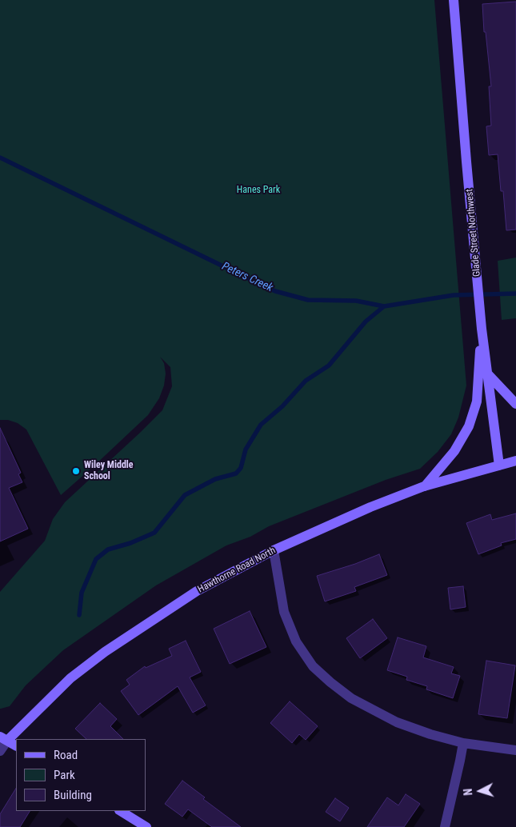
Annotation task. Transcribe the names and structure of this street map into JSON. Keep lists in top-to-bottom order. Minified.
{"streets":{"street":["Glade Street Northwest","Hawthorne Road North"]},"crossings":[["Glade Street Northwest","Hawthorne Road North"]],"water":["Peters Creek"],"parks":["Hanes Park"],"places":["Wiley Middle School"],"legend":["Road","Park","Building"],"north":"left"}
